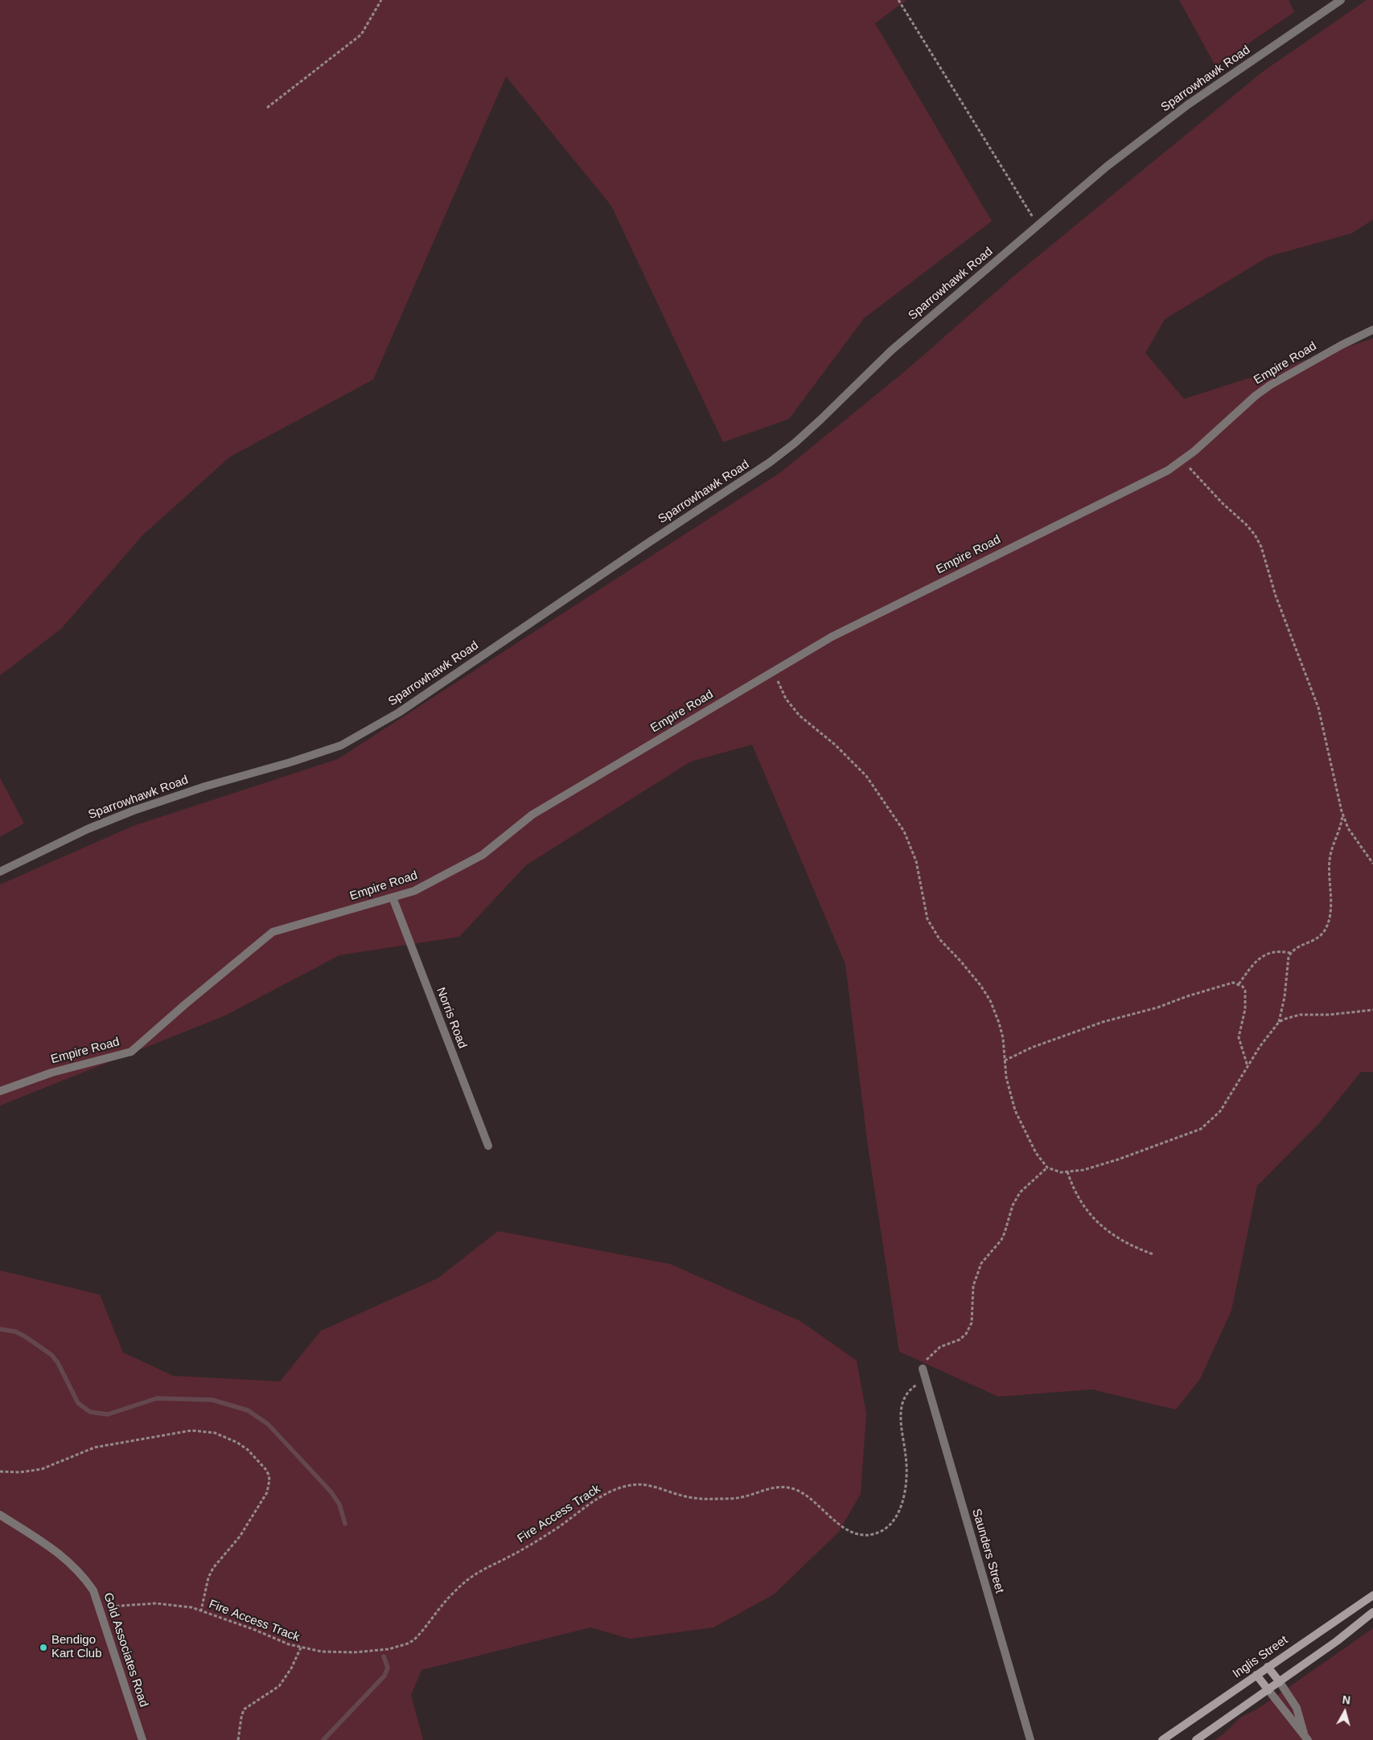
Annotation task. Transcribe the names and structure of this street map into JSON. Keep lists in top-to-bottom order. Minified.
{"streets":{"main road":["Inglis Street"],"street":["Sparrowhawk Road","Empire Road","Norris Road","Saunders Street","Gold Associates Road"],"path":["Fire Access Track"]},"crossings":[["Empire Road","Norris Road"],["Fire Access Track","Saunders Street"],["Fire Access Track","Gold Associates Road"]],"places":["Bendigo Kart Club"],"north":"top"}
